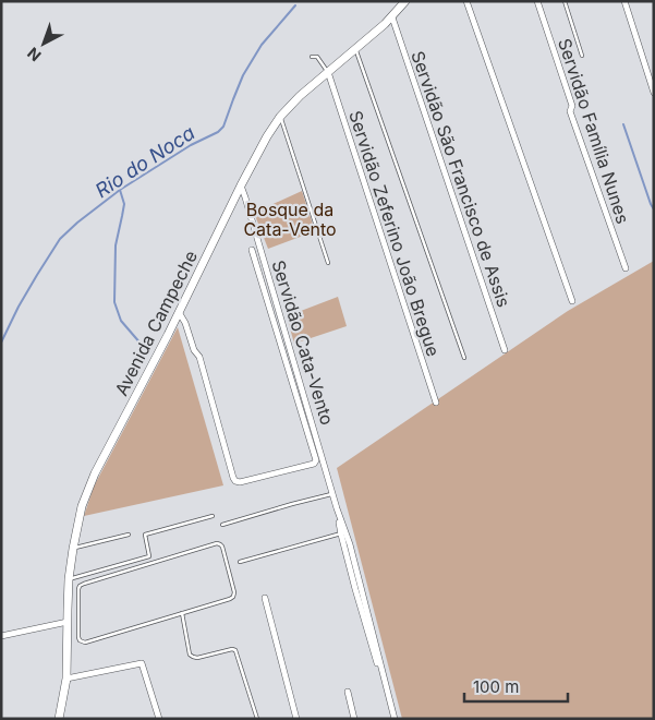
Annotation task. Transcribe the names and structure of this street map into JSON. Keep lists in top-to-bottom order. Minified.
{"streets":{"main road":["Avenida Campeche"],"street":["Servidão Família Nunes","Servidão São Francisco de Assis","Servidão Zeferino João Bregue","Servidão Cata-Vento"]},"crossings":[["Servidão São Francisco de Assis","Avenida Campeche"],["Servidão Zeferino João Bregue","Avenida Campeche"],["Avenida Campeche","Servidão Cata-Vento"]],"water":["Rio do Noca"],"parks":["Bosque da Cata-Vento"],"scale_bar":"100 m","north":"bottom left"}
